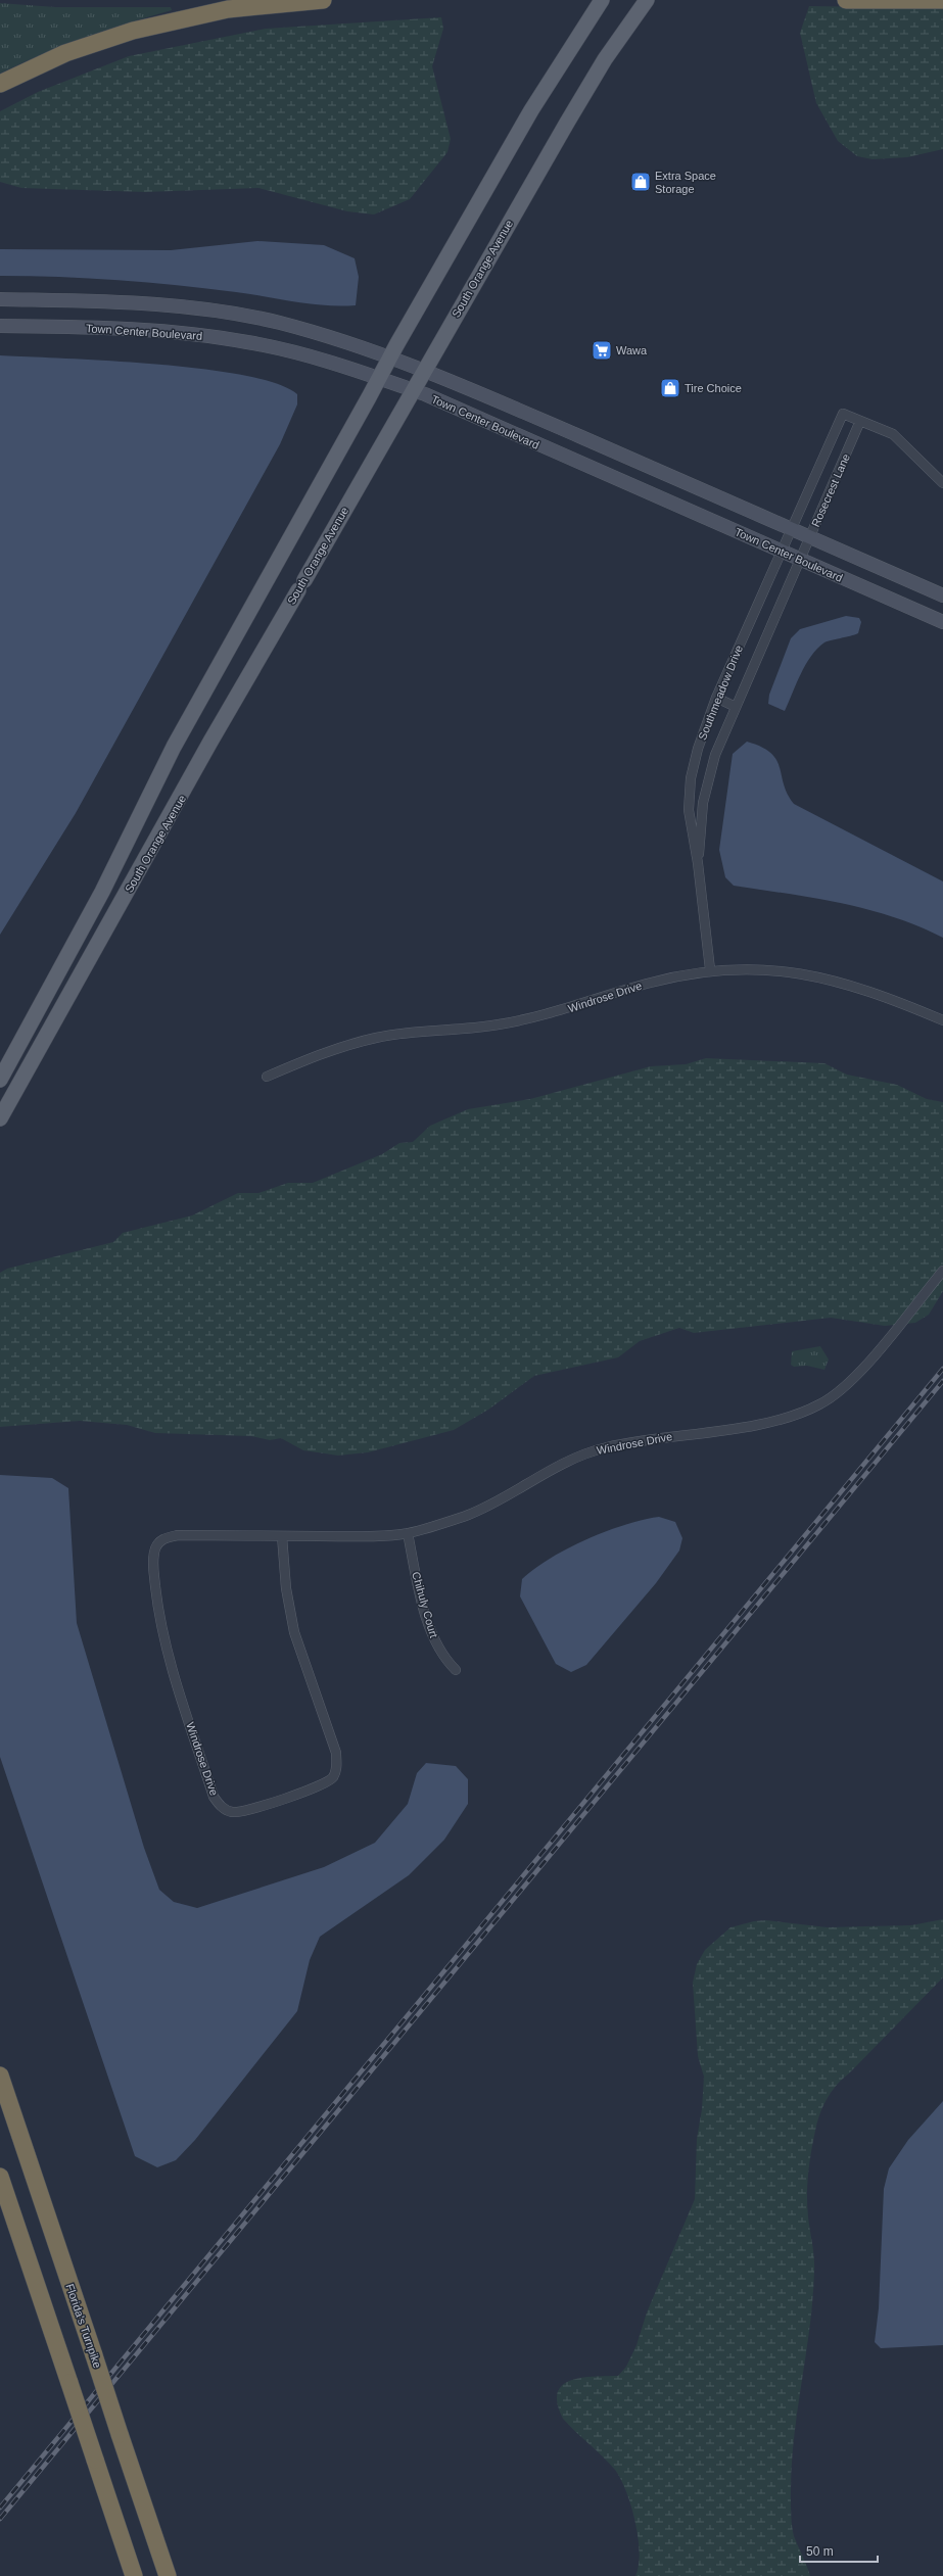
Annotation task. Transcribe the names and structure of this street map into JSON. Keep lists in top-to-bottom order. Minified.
{"streets":{"highway":["Florida's Turnpike"],"main road":["South Orange Avenue","Town Center Boulevard"],"street":["Rosecrest Lane","Southmeadow Drive","Windrose Drive","Chihuly Court"]},"crossings":[["South Orange Avenue","Town Center Boulevard"],["Town Center Boulevard","Rosecrest Lane"],["Town Center Boulevard","Southmeadow Drive"],["Rosecrest Lane","Southmeadow Drive"],["Southmeadow Drive","Windrose Drive"],["Windrose Drive","Chihuly Court"]],"places":{"shop":["Extra Space Storage","Tire Choice"],"supermarket":["Wawa"]},"scale_bar":"50 m"}
